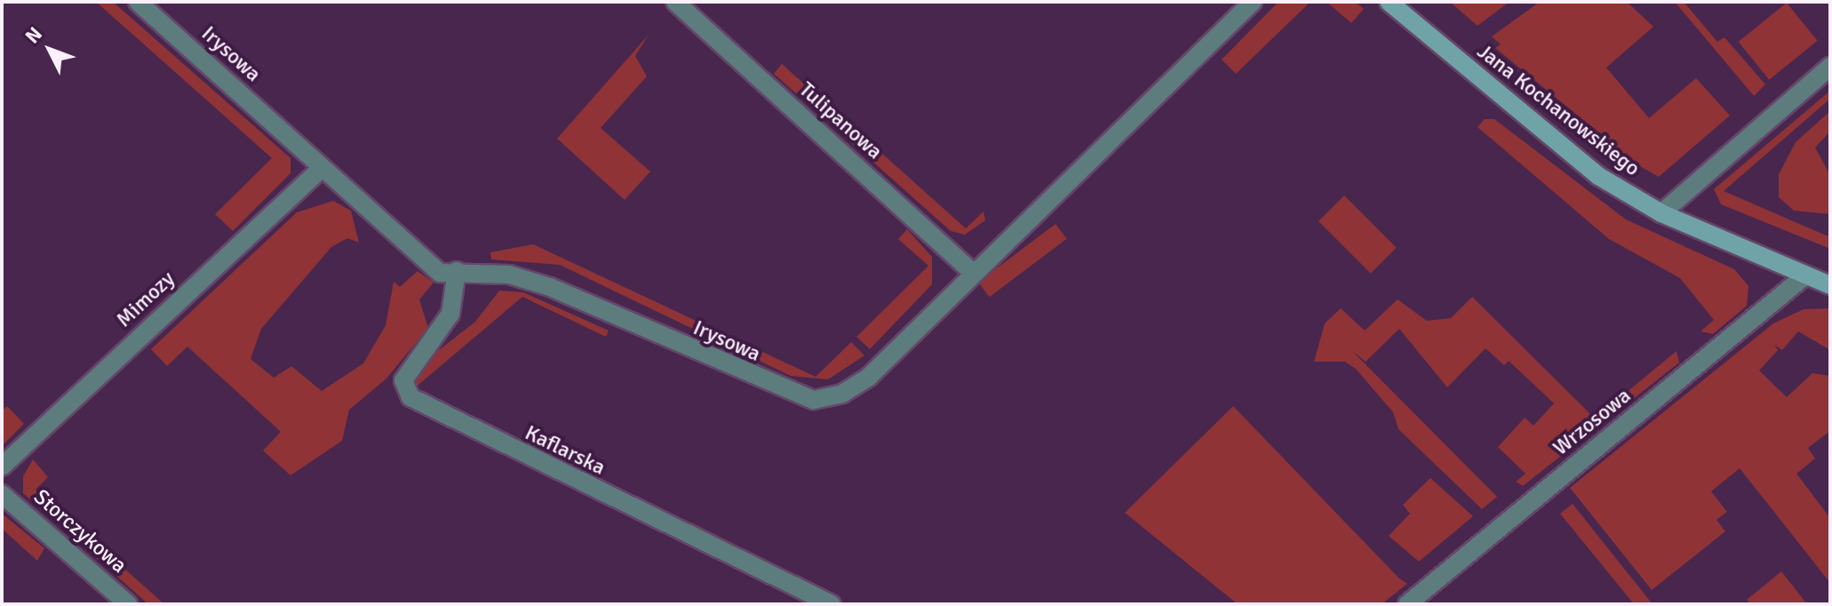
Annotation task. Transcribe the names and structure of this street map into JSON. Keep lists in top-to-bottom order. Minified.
{"streets":{"street":["Irysowa","Jana Kochanowskiego","Tulipanowa","Mimozy","Wrzosowa","Kaflarska","Storczykowa"]},"crossings":[["Irysowa","Tulipanowa"],["Irysowa","Mimozy"],["Irysowa","Kaflarska"],["Jana Kochanowskiego","Wrzosowa"]],"north":"top left"}
